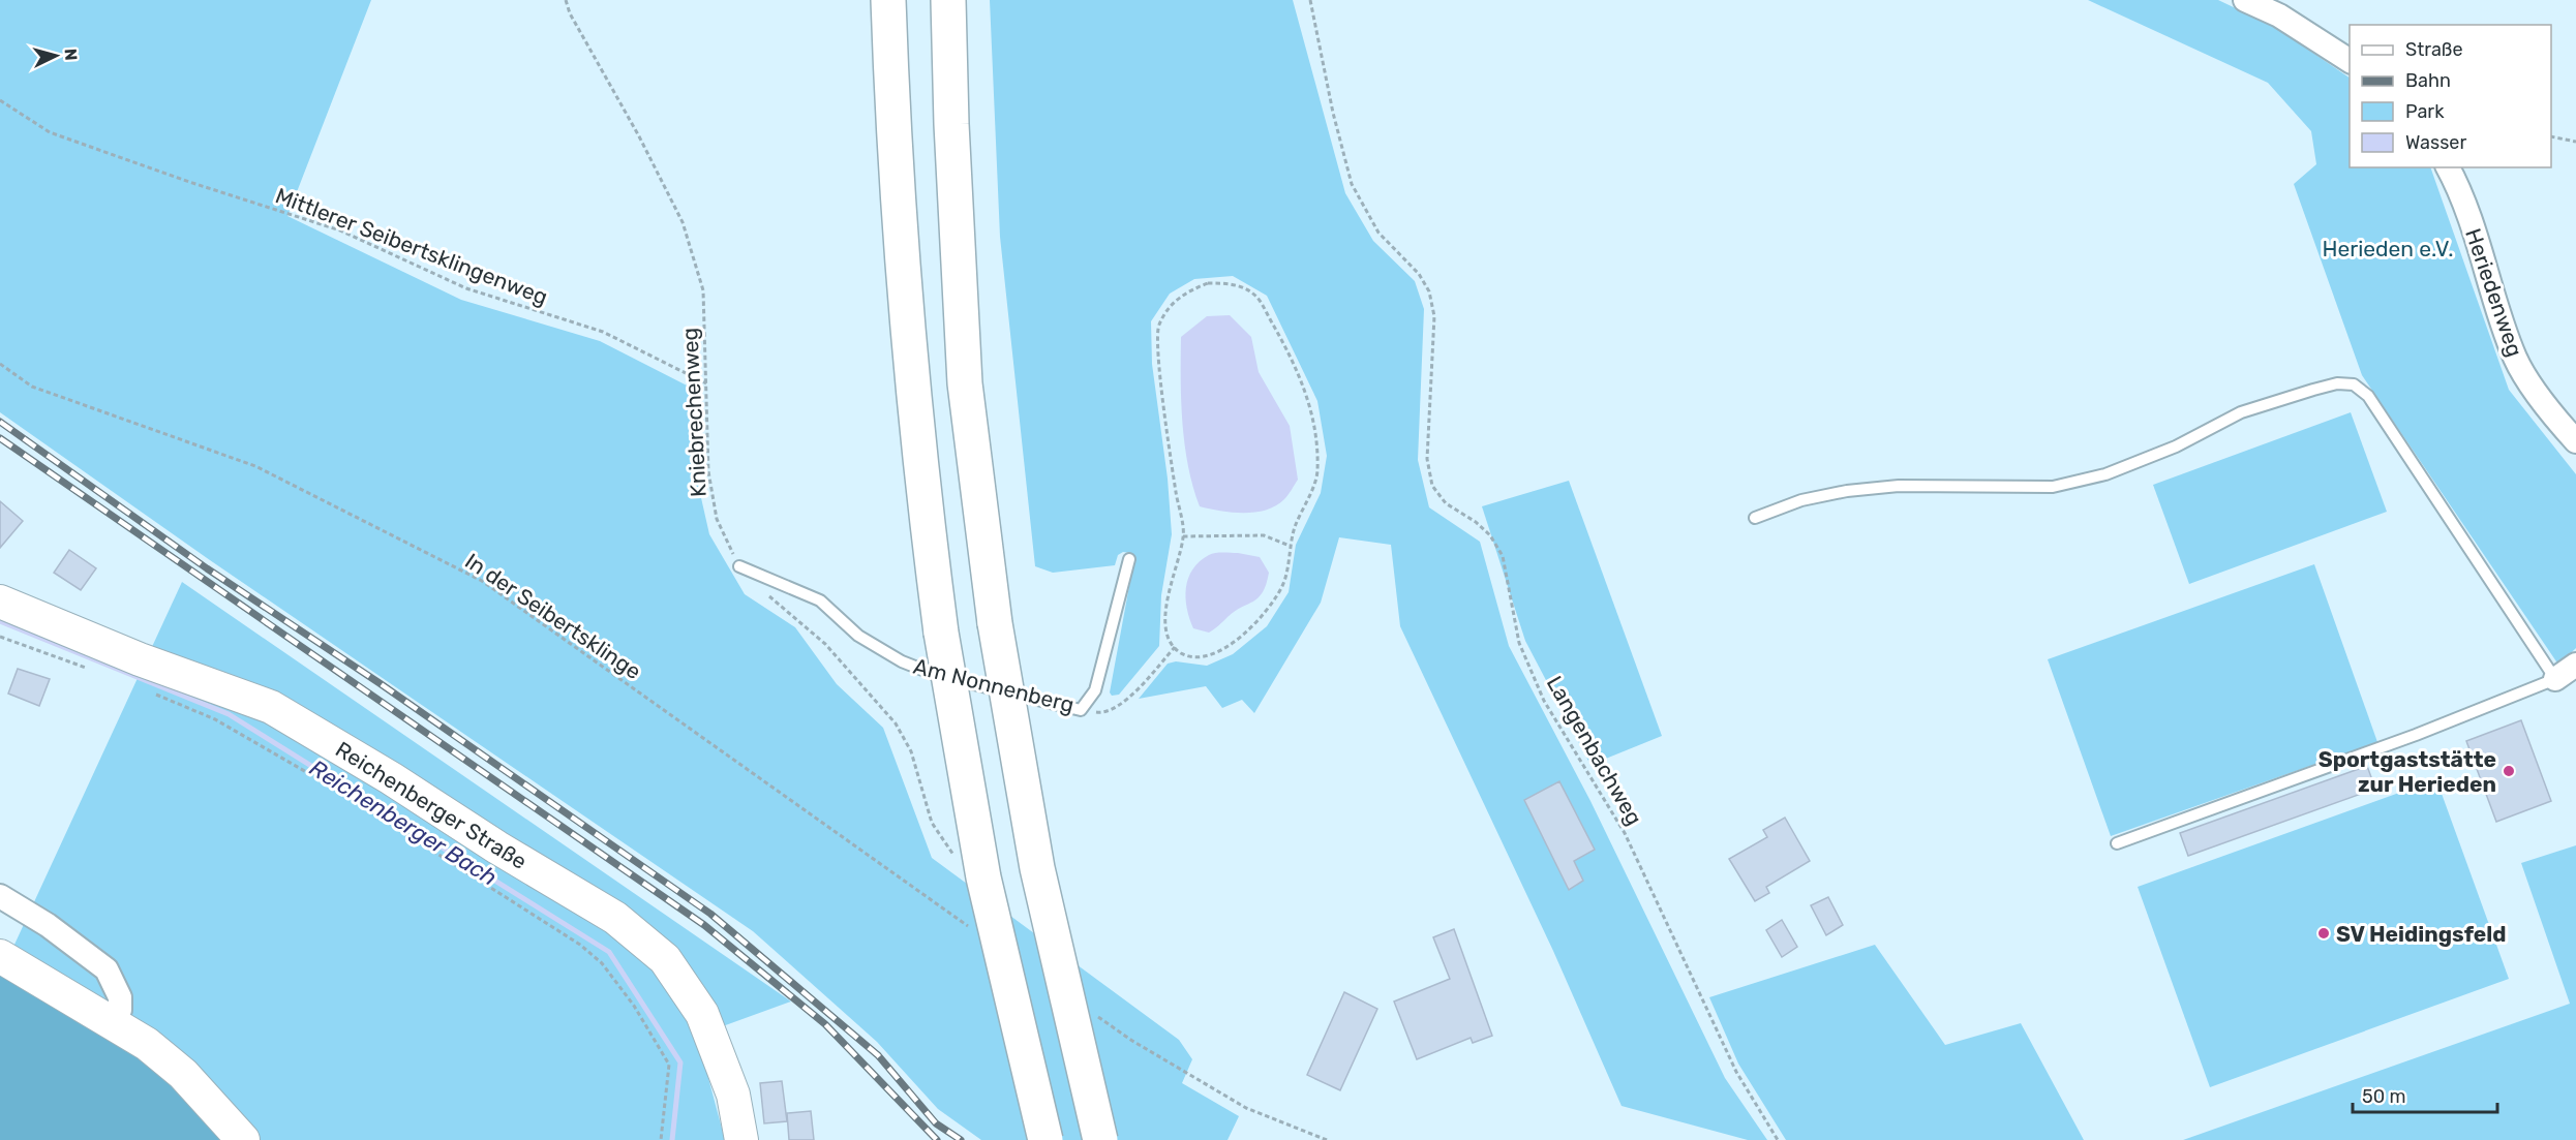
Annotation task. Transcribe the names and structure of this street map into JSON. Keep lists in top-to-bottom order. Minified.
{"streets":{"main road":["Reichenberger Straße"],"street":["Heriedenweg"],"lane":["Am Nonnenberg"],"path":["Mittlerer Seibertsklingenweg","Kniebrechenweg","In der Seibertsklinge","Langenbachweg"]},"crossings":[["Mittlerer Seibertsklingenweg","Kniebrechenweg"],["Kniebrechenweg","Am Nonnenberg"]],"water":["Reichenberger Bach"],"parks":["Herieden e.V."],"places":["Sportgaststätte zur Herieden","SV Heidingsfeld"],"legend":["Straße","Bahn","Park","Wasser"],"scale_bar":"50 m","north":"right"}
